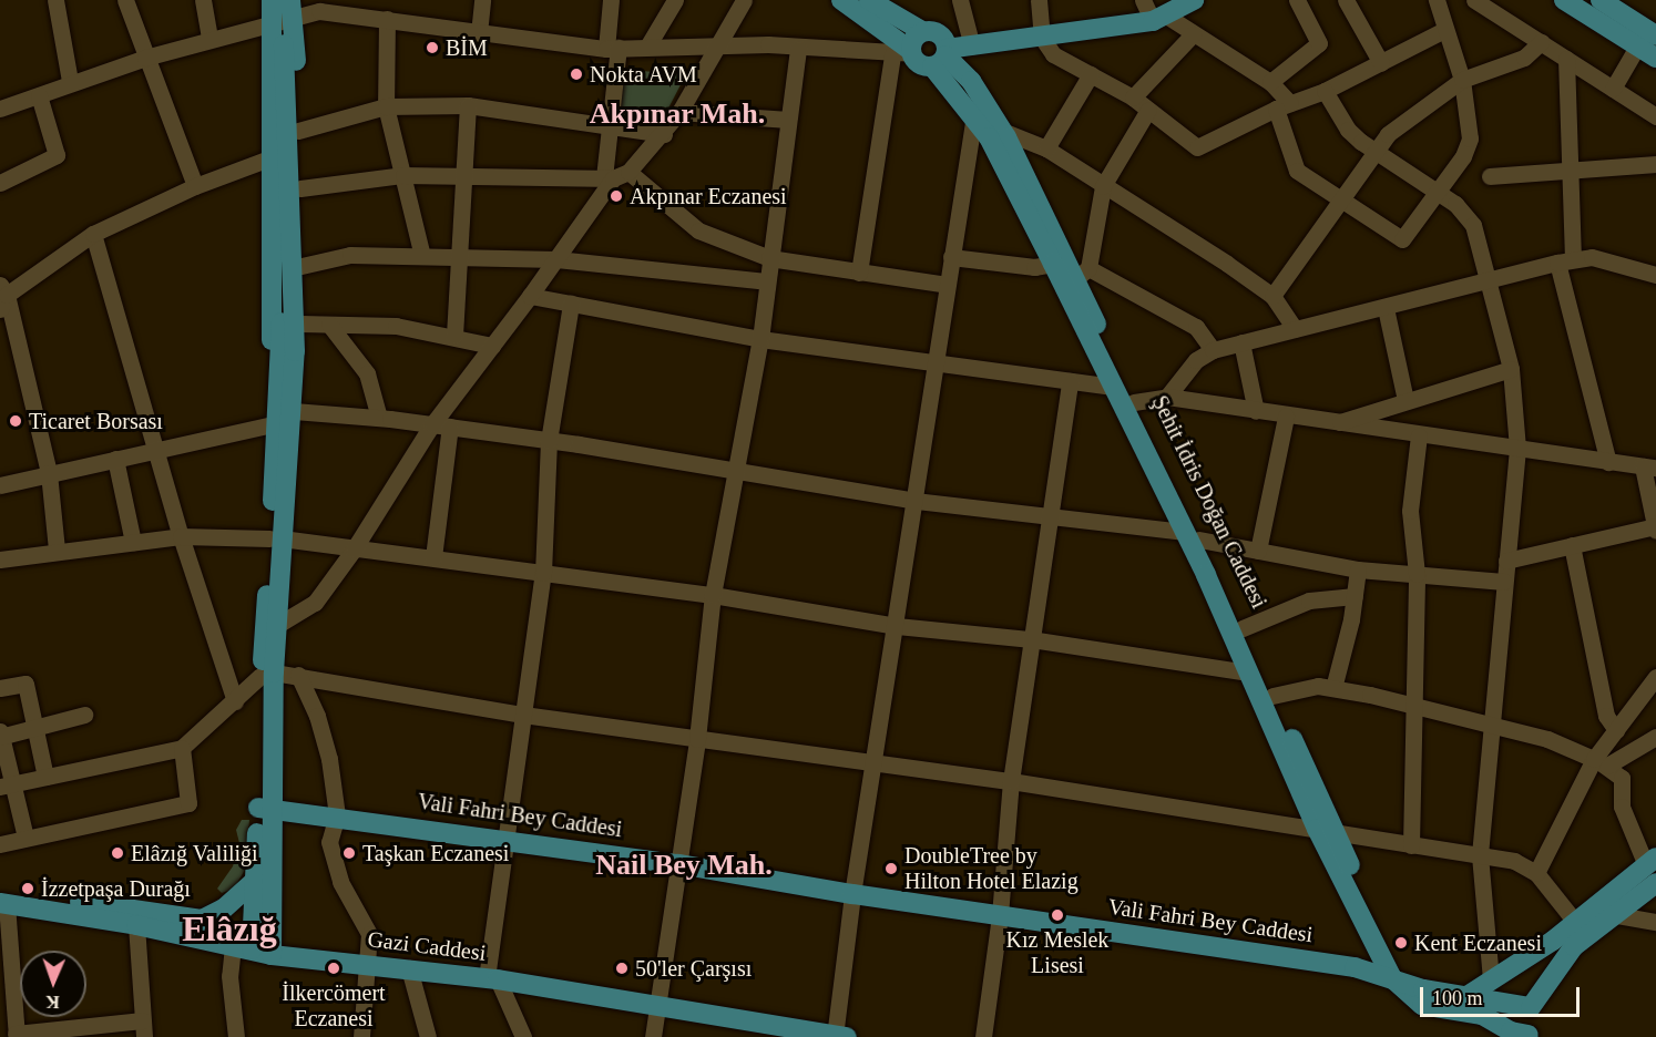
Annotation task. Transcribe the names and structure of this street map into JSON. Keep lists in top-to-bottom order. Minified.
{"streets":{"main road":["Şehit İdris Doğan Caddesi","Vali Fahri Bey Caddesi","Gazi Caddesi"]},"crossings":[["Şehit İdris Doğan Caddesi","Vali Fahri Bey Caddesi"]],"districts":["Akpınar Mah.","Nail Bey Mah.","Elâzığ"],"places":["BİM","Nokta AVM","Akpınar Eczanesi","Ticaret Borsası","Elâzığ Valiliği","Taşkan Eczanesi","DoubleTree by Hilton Hotel Elazig","İzzetpaşa Durağı","Kız Meslek Lisesi","Kent Eczanesi","İlkercömert Eczanesi","50'ler Çarşısı"],"scale_bar":"100 m","north":"bottom"}
